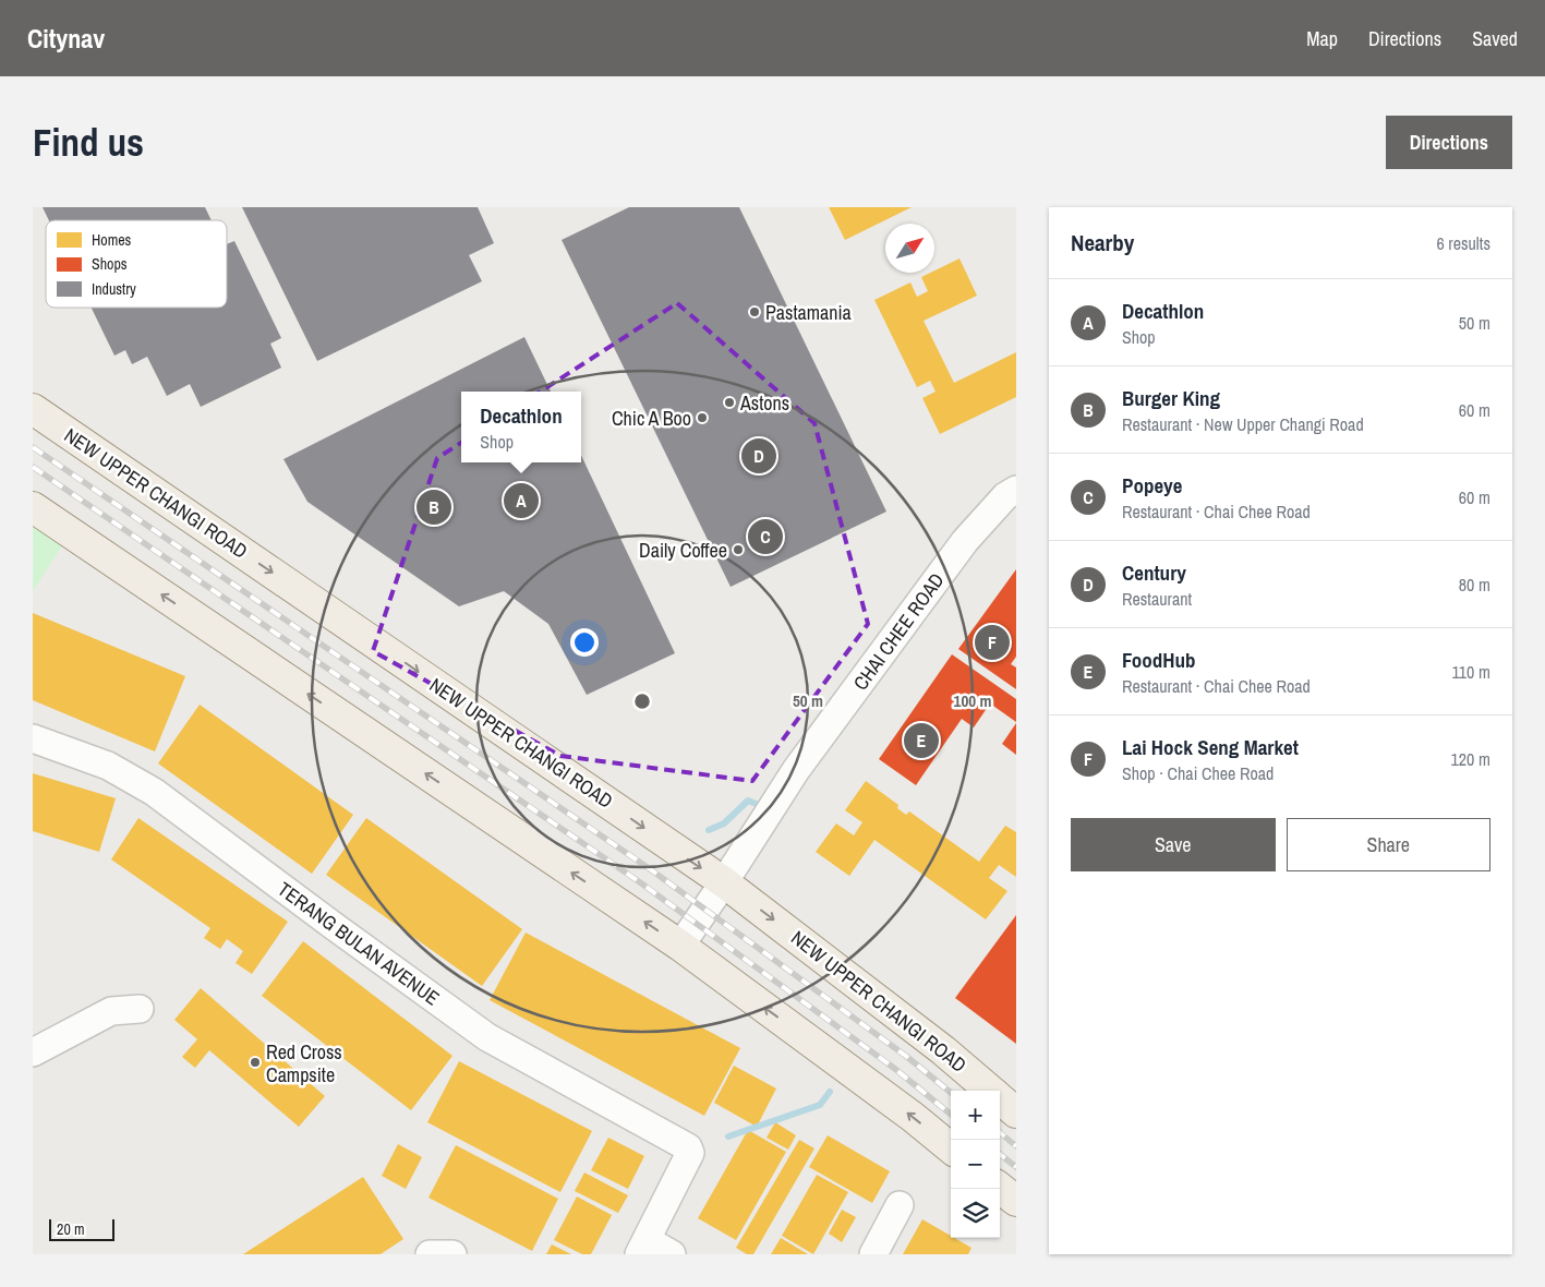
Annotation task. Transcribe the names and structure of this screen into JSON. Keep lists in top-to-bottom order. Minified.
{"streets":{"main road":["NEW UPPER CHANGI ROAD"],"street":["CHAI CHEE ROAD","TERANG BULAN AVENUE"]},"crossings":[["NEW UPPER CHANGI ROAD","CHAI CHEE ROAD"]],"places":["Pastamania","Astons","Chic A Boo","Daily Coffee","Red Cross Campsite"],"legend":["Homes","Shops","Industry"],"scale_bar":"20 m","north":"top right","page":{"header":"Citynav","nav":["Map","Directions","Saved"],"buttons":["Directions",["Save","Share"]],"title":"Find us","heading":["Nearby","6 results"],"list":[{"mark":"A","name":"Decathlon","note":"Shop","value":"50 m"},{"mark":"B","name":"Burger King","note":"Restaurant · New Upper Changi Road","value":"60 m"},{"mark":"C","name":"Popeye","note":"Restaurant · Chai Chee Road","value":"60 m"},{"mark":"D","name":"Century","note":"Restaurant","value":"80 m"},{"mark":"E","name":"FoodHub","note":"Restaurant · Chai Chee Road","value":"110 m"},{"mark":"F","name":"Lai Hock Seng Market","note":"Shop · Chai Chee Road","value":"120 m"}],"popup":["Decathlon","Shop"],"pins":["D","A","B","C","F","E"],"map_buttons":["+","−"],"scale":"20 m"},"rings":["50 m","100 m"]}
